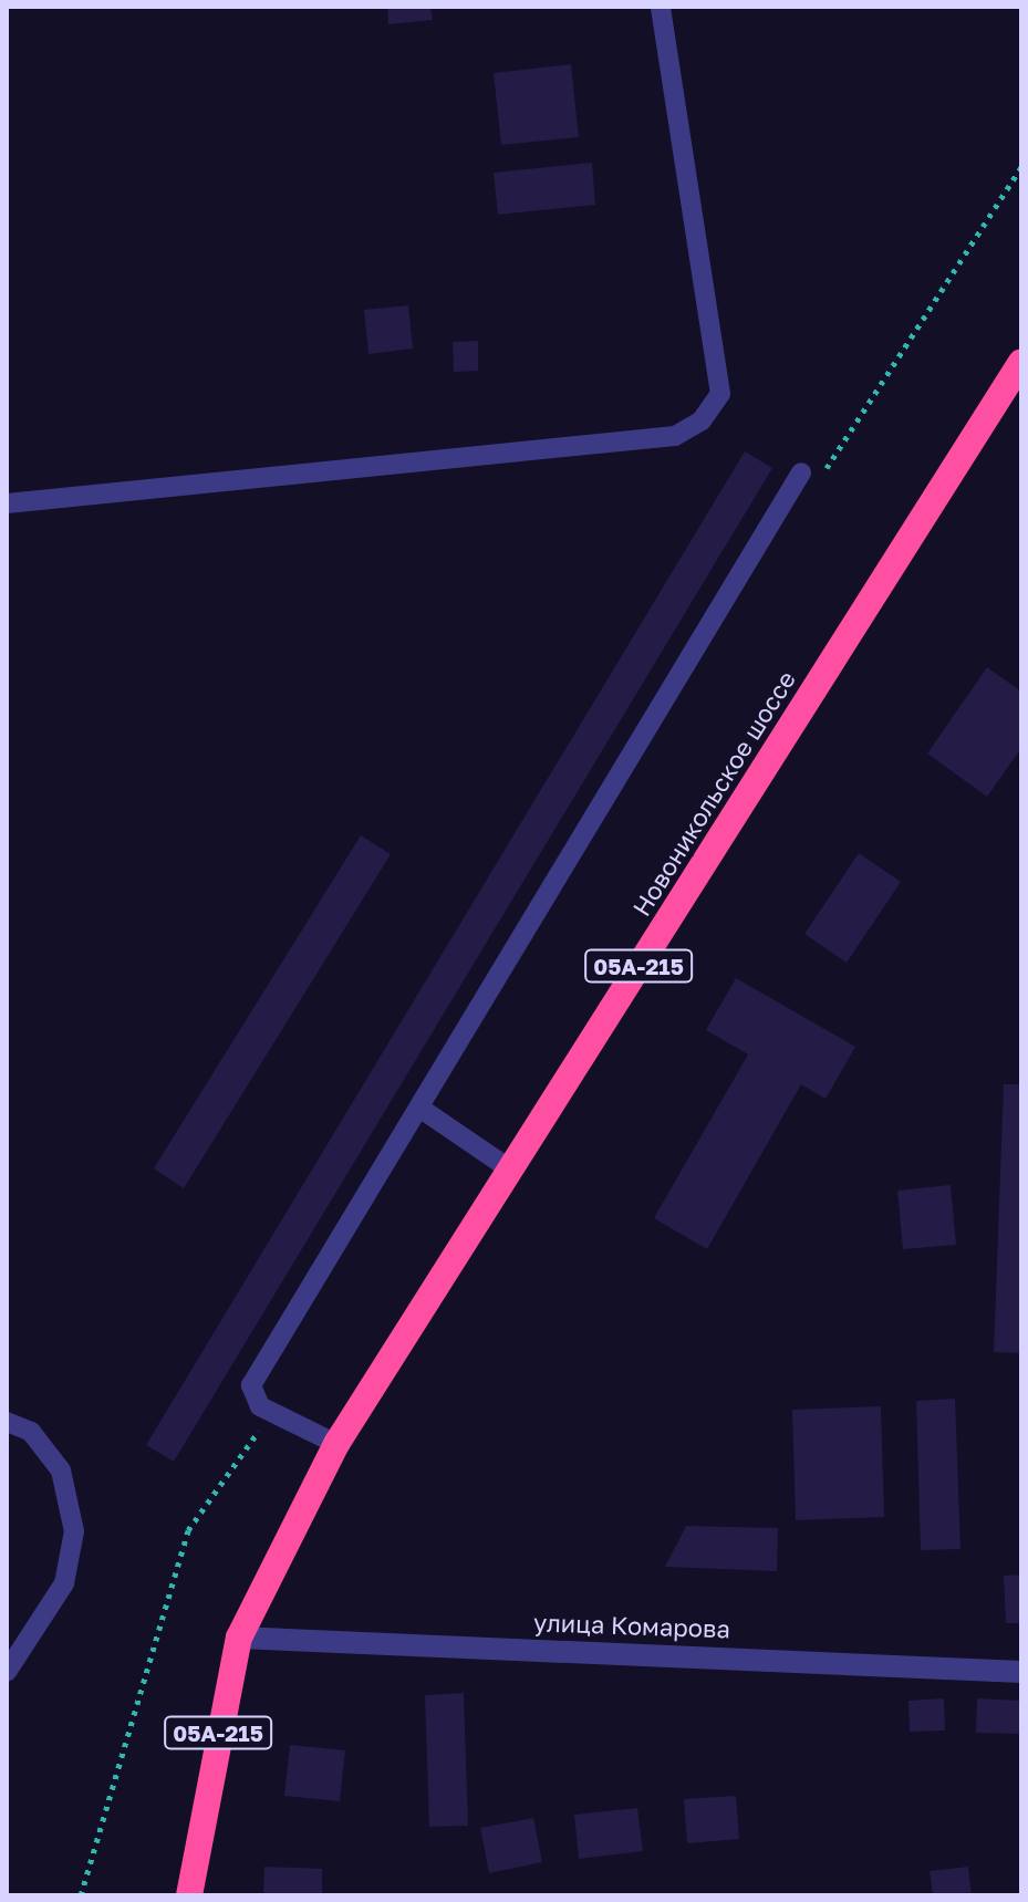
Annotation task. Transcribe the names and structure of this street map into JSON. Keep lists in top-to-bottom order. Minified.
{"streets":{"highway":["Новоникольское шоссе","05А-215"],"street":["улица Комарова"]},"crossings":[["Новоникольское шоссе","05А-215"],["Новоникольское шоссе","улица Комарова"],["05А-215","улица Комарова"]]}
